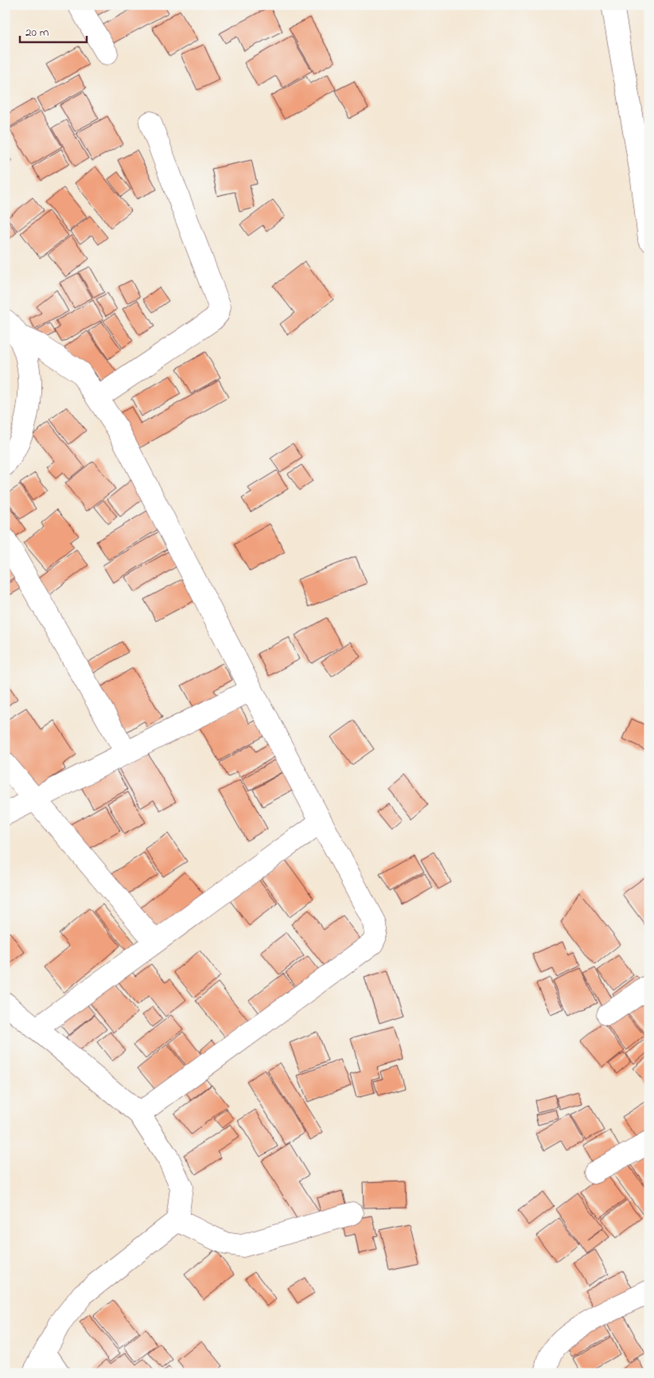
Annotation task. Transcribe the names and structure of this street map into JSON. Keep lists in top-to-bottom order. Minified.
{"scale_bar":"20 m"}
